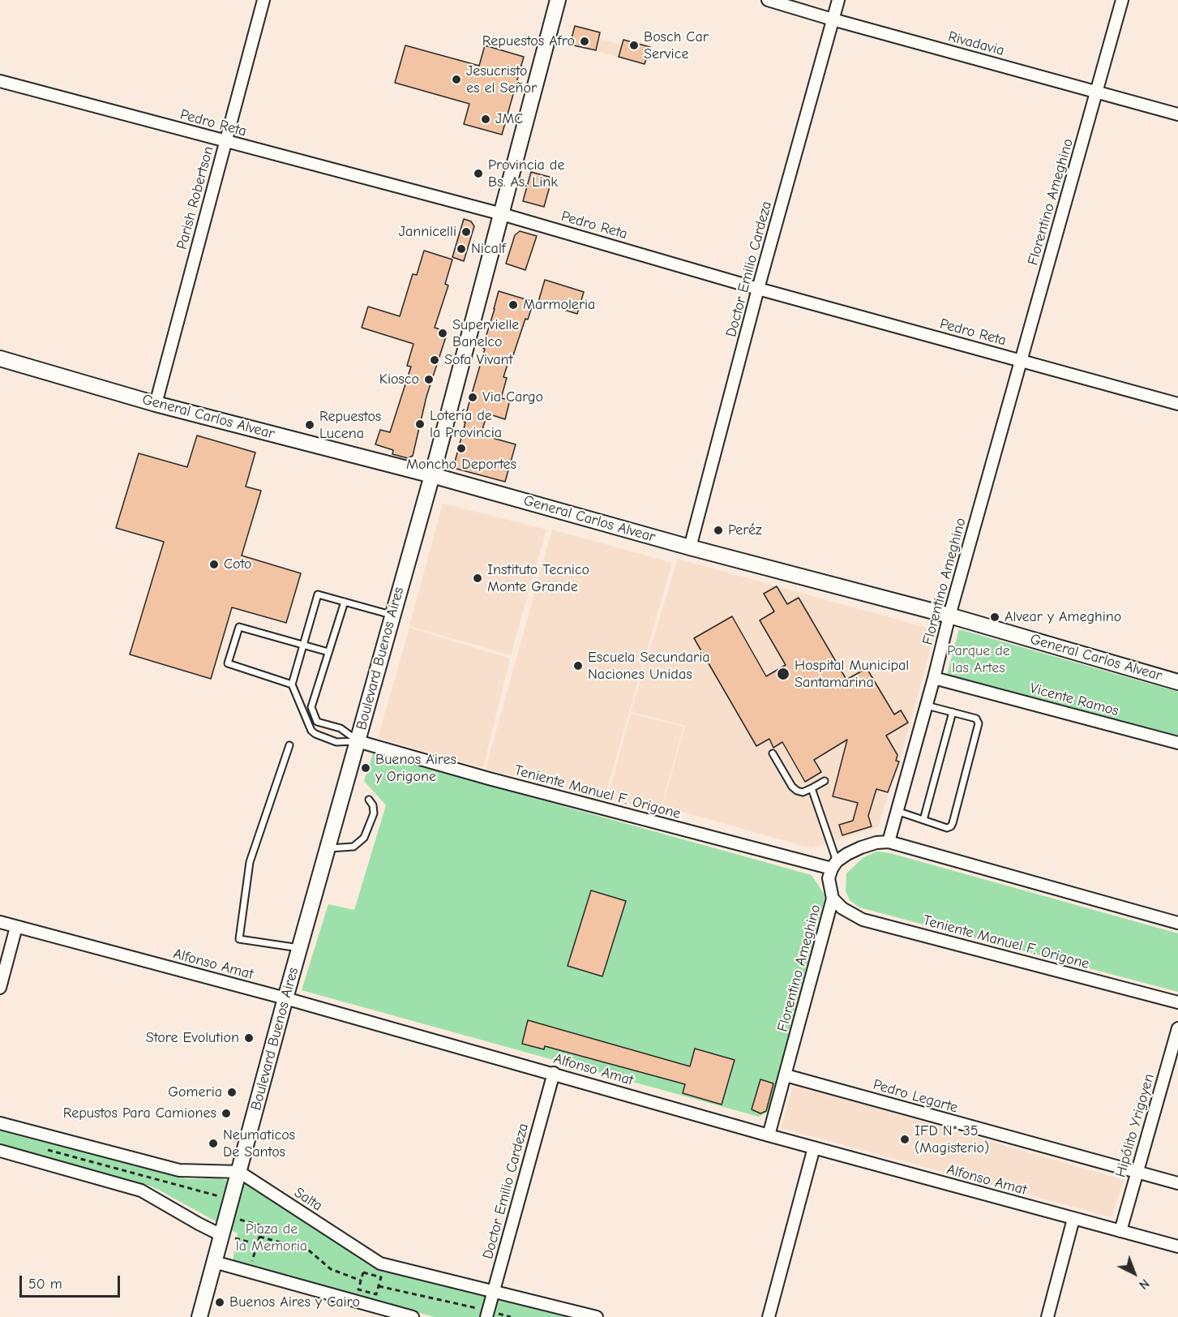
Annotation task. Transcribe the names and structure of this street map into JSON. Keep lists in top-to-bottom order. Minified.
{"streets":{"main road":["General Carlos Alvear","Boulevard Buenos Aires"],"street":["Rivadavia","Pedro Reta","Parish Robertson","Florentino Ameghino","Doctor Emilio Cardeza","Vicente Ramos","Teniente Manuel F. Origone","Alfonso Amat","Pedro Legarte","Hipólito Yrigoyen","Salta"]},"crossings":[["Rivadavia","Florentino Ameghino"],["Rivadavia","Doctor Emilio Cardeza"],["Pedro Reta","Parish Robertson"],["Pedro Reta","Florentino Ameghino"],["Pedro Reta","Doctor Emilio Cardeza"],["Pedro Reta","Boulevard Buenos Aires"],["Parish Robertson","General Carlos Alvear"],["Florentino Ameghino","General Carlos Alvear"],["Florentino Ameghino","Vicente Ramos"],["Florentino Ameghino","Teniente Manuel F. Origone"],["Florentino Ameghino","Alfonso Amat"],["Florentino Ameghino","Pedro Legarte"],["Doctor Emilio Cardeza","General Carlos Alvear"],["Doctor Emilio Cardeza","Alfonso Amat"],["Doctor Emilio Cardeza","Salta"],["General Carlos Alvear","Boulevard Buenos Aires"],["Boulevard Buenos Aires","Teniente Manuel F. Origone"],["Boulevard Buenos Aires","Alfonso Amat"],["Boulevard Buenos Aires","Salta"],["Alfonso Amat","Hipólito Yrigoyen"],["Pedro Legarte","Hipólito Yrigoyen"]],"parks":["Parque de las Artes","Plaza de la Memoria"],"places":["Repuestos Afro","Bosch Car Service","Jesucristo es el Señor","JMC","Provincia de Bs. As. Link","Jannicelli","Nicalf","Marmoleria","Supervielle Banelco","Sofa Vivant","Kiosco","Via Cargo","Lotería de la Provincia","Repuestos Lucena","Moncho Deportes","Peréz","Coto","Instituto Tecnico Monte Grande","Alvear y Ameghino","Escuela Secundaria Naciones Unidas","Hospital Municipal Santamarina","Buenos Aires y Origone","Store Evolution","Gomeria","Repustos Para Camiones","IFD N* 35 (Magisterio)","Neumaticos De Santos","Buenos Aires y Cairo"],"scale_bar":"50 m","north":"bottom right"}
